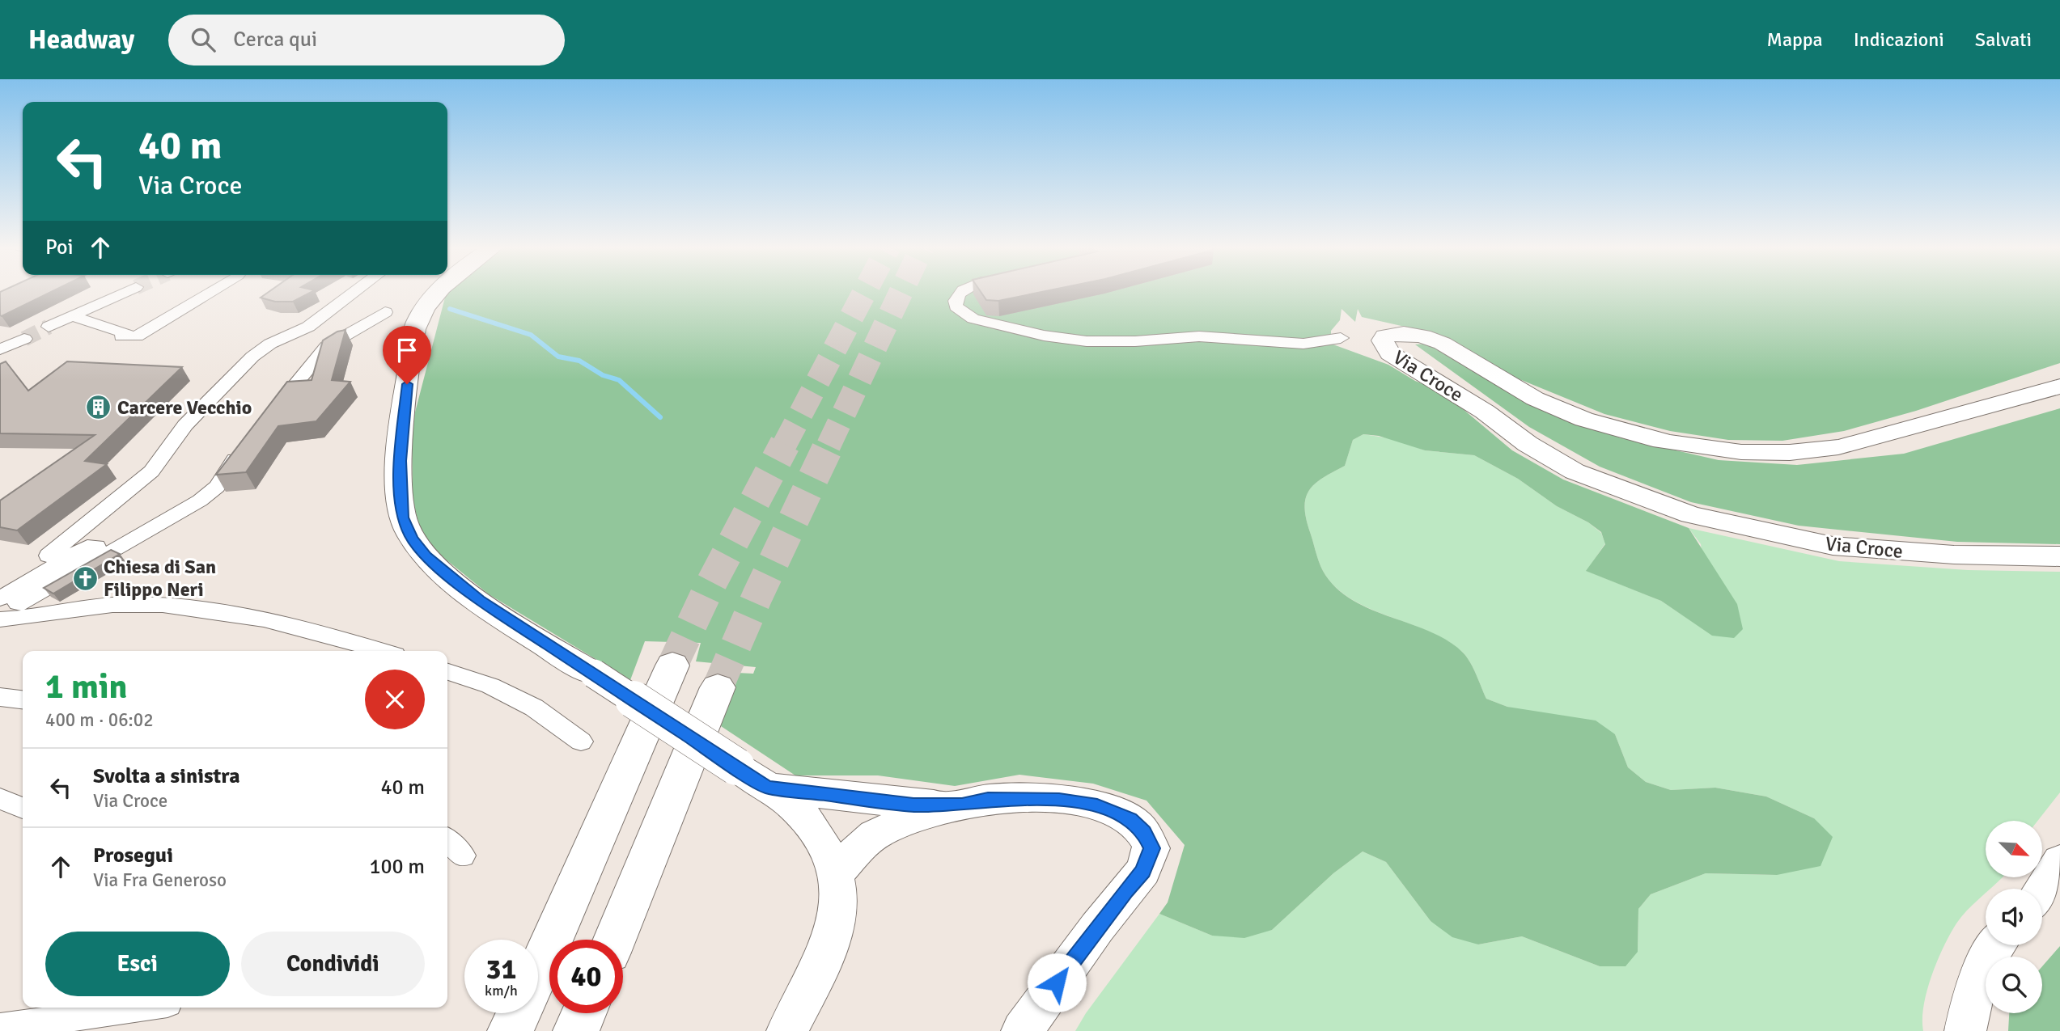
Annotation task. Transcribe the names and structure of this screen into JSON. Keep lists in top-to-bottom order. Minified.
{"streets":{"street":["Via Croce"]},"places":{"building":["Carcere Vecchio"],"church":["Chiesa di San Filippo Neri"]},"north":"bottom right","page":{"header":"Headway","search":"Cerca qui","nav":["Mappa","Indicazioni","Salvati"],"turn":["40 m","Via Croce"],"then":"Poi","heading":["1 min","400 m · 06:02"],"list":[{"name":"Svolta a sinistra","note":"Via Croce","value":"40 m"},{"name":"Prosegui","note":"Via Fra Generoso","value":"100 m"}],"buttons":["Esci","Condividi"],"speed":"31 km/h","limit":"40"}}
